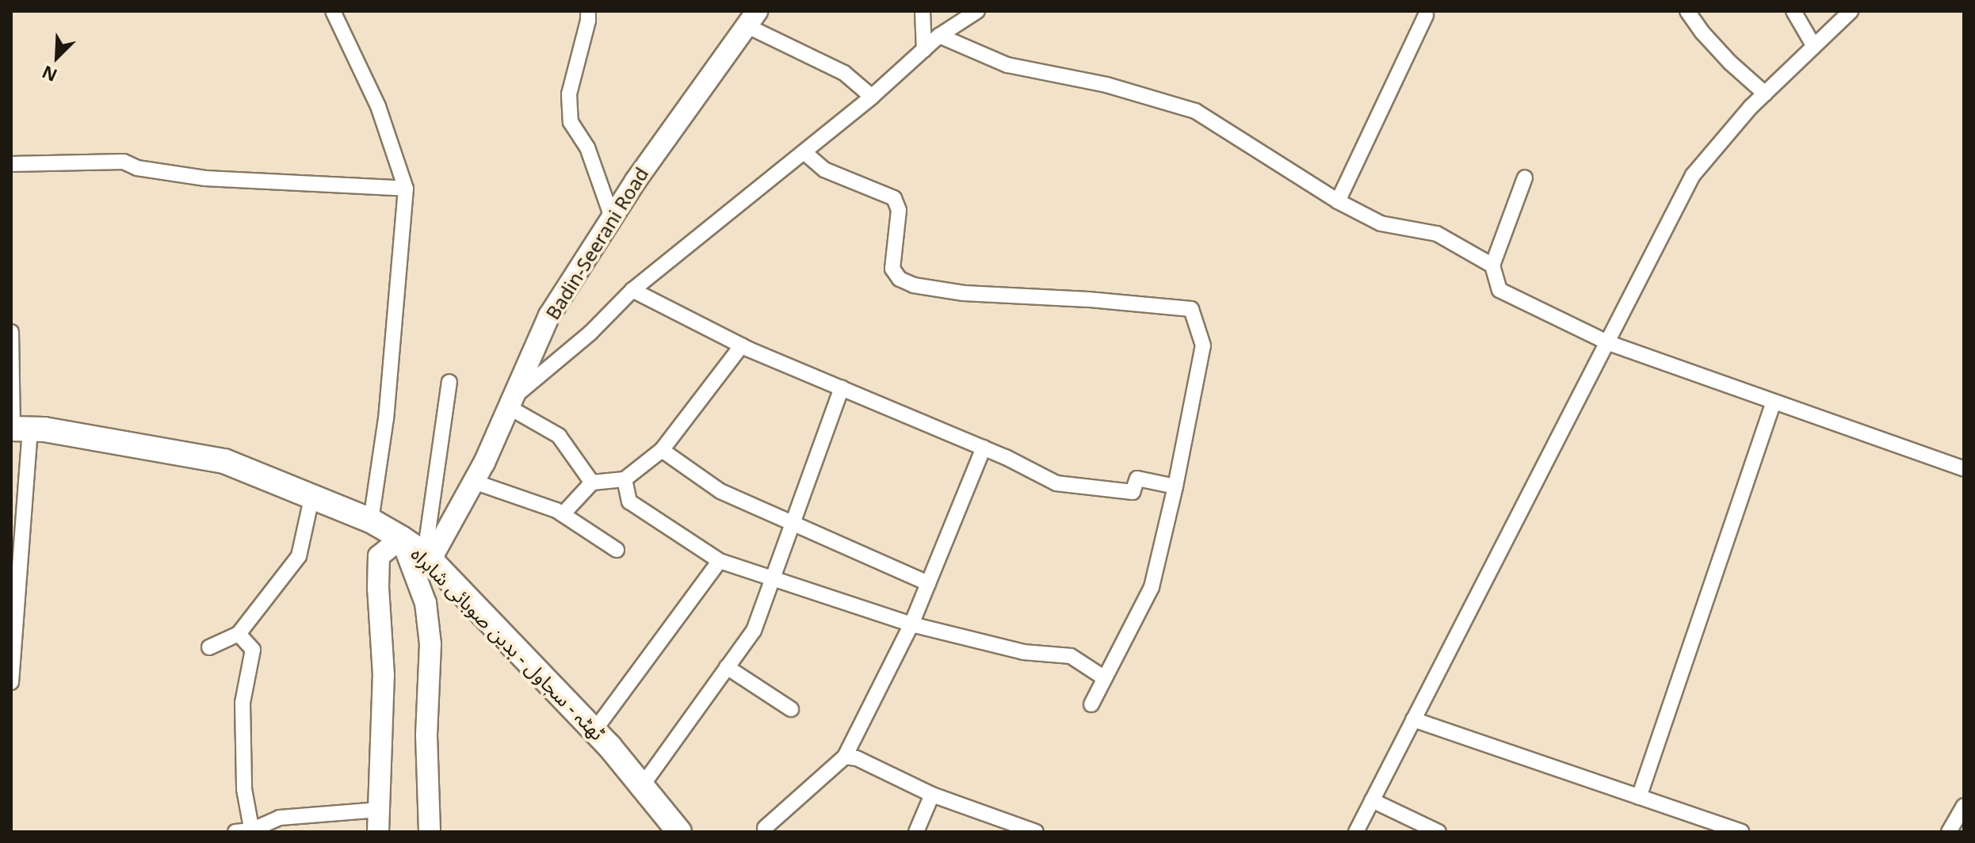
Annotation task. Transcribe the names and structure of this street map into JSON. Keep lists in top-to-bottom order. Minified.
{"streets":{"main road":["ٹھٹہ - سجاول - بدین صوبائی شاہراہ"],"street":["Badin-Seerani Road"]},"crossings":[["Badin-Seerani Road","ٹھٹہ - سجاول - بدین صوبائی شاہراہ"]],"north":"bottom left"}
